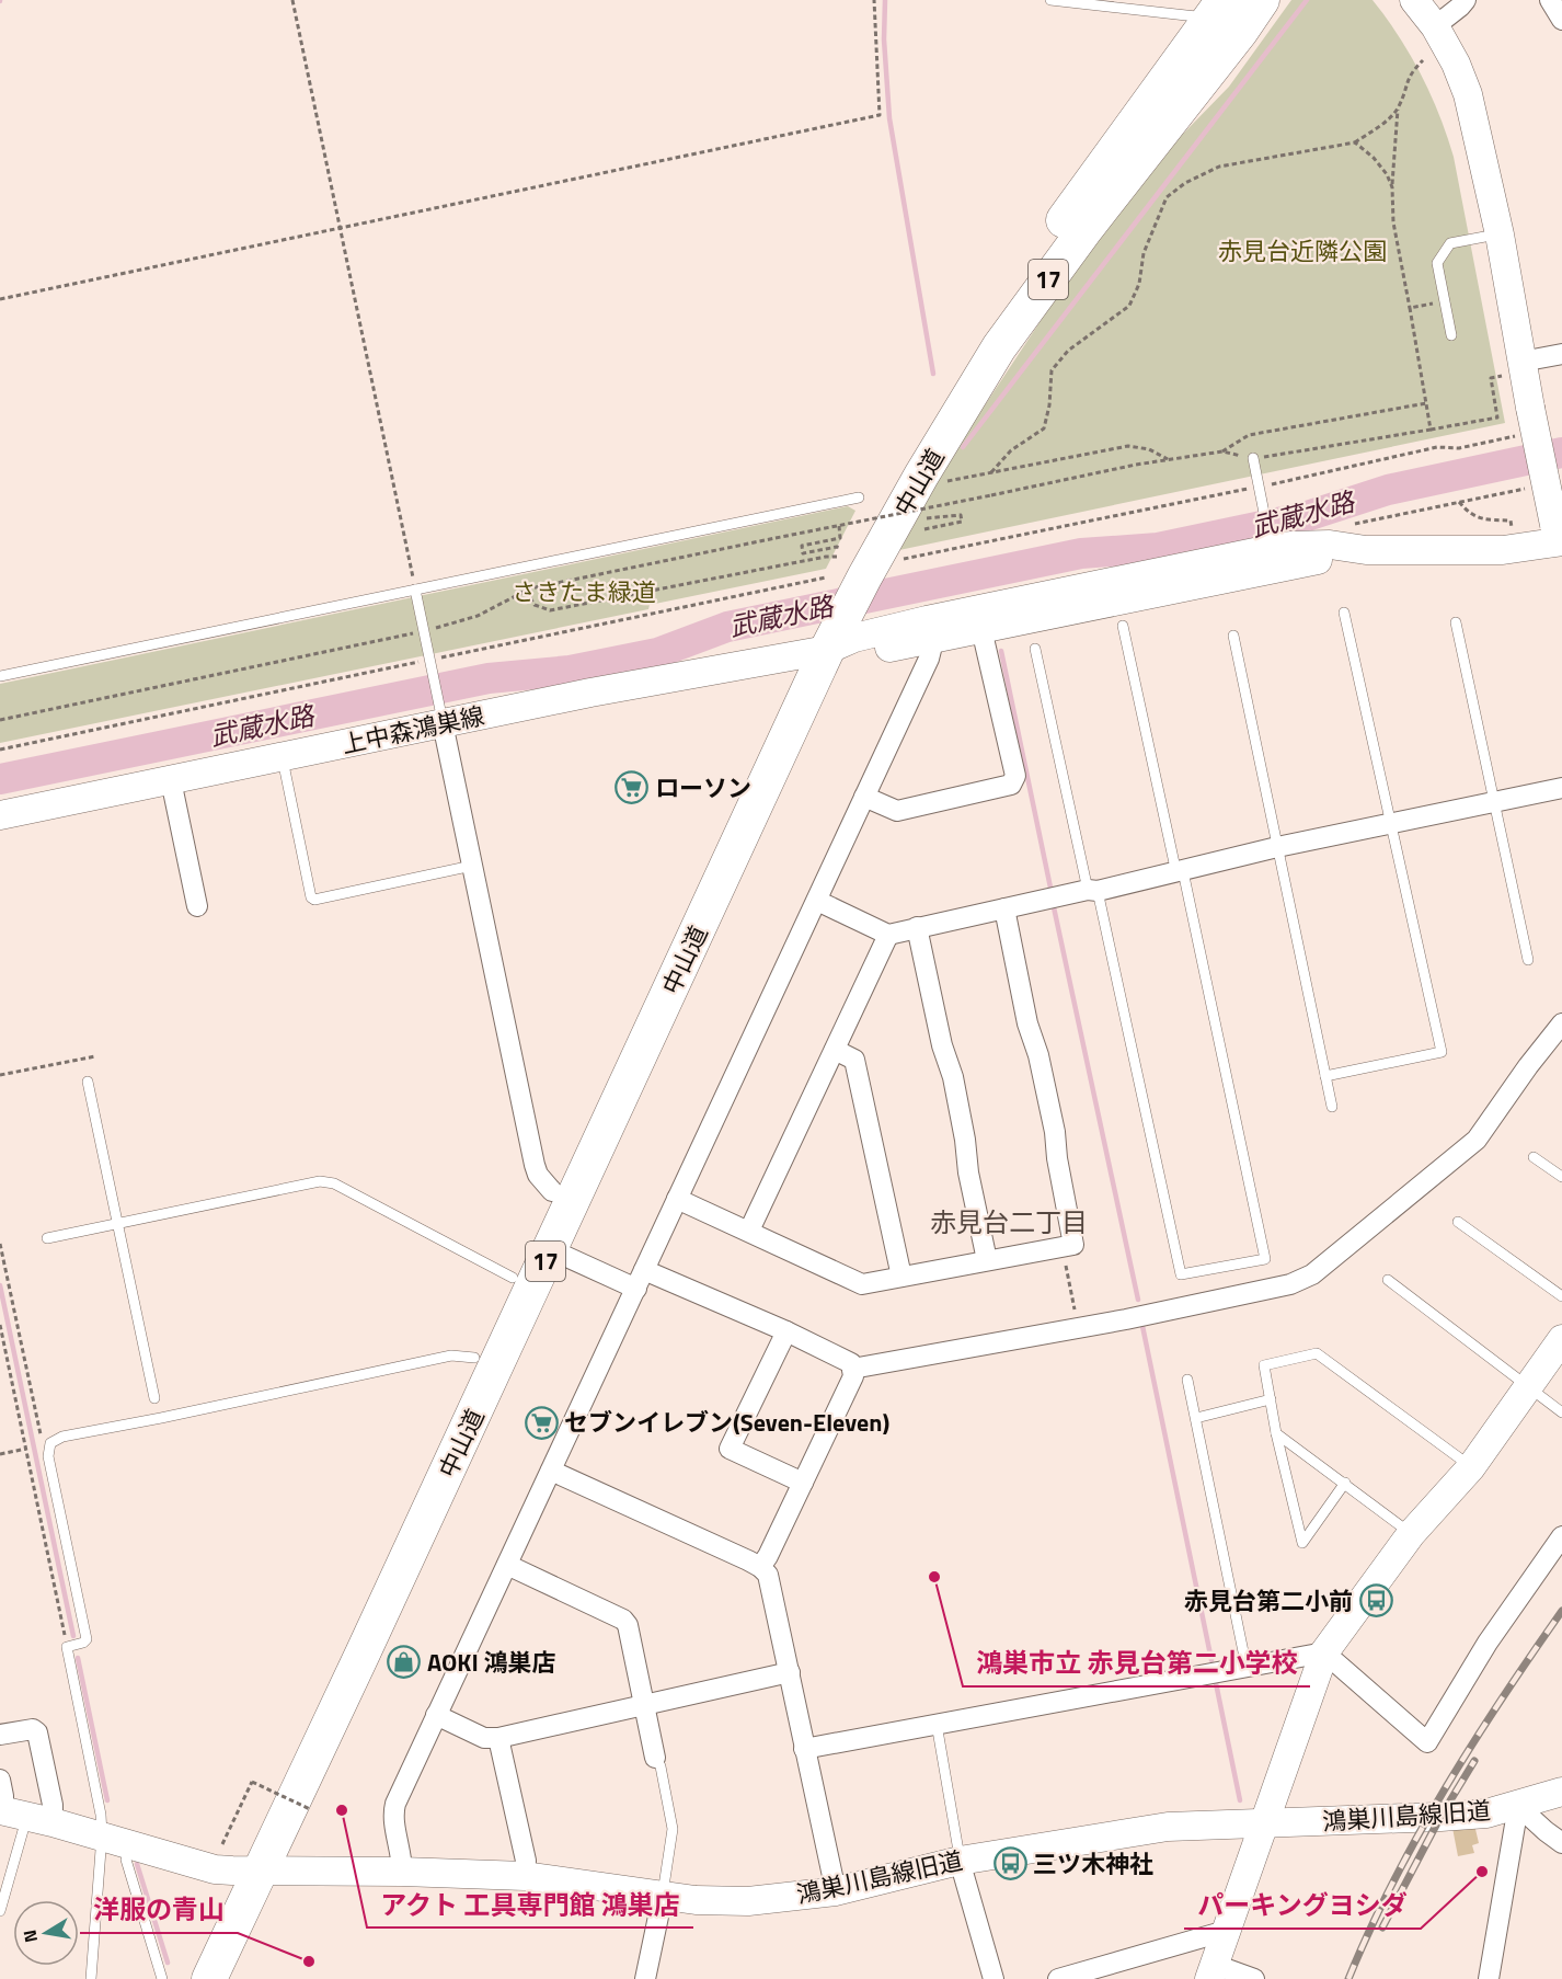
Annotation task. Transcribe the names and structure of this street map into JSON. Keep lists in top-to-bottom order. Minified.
{"streets":{"highway":["17","中山道"],"street":["上中森鴻巣線","鴻巣川島線旧道"]},"crossings":[["中山道","上中森鴻巣線"],["中山道","鴻巣川島線旧道"]],"districts":["赤見台二丁目"],"water":["武蔵水路"],"parks":["赤見台近隣公園","さきたま緑道"],"places":{"supermarket":["ローソン","セブンイレブン(Seven-Eleven)"],"other":["鴻巣市立 赤見台第二小学校","アクト 工具専門館 鴻巣店","パーキングヨシダ","洋服の青山"],"bus stop":["赤見台第二小前","三ツ木神社"],"shop":["AOKI 鴻巣店"]},"north":"left"}
